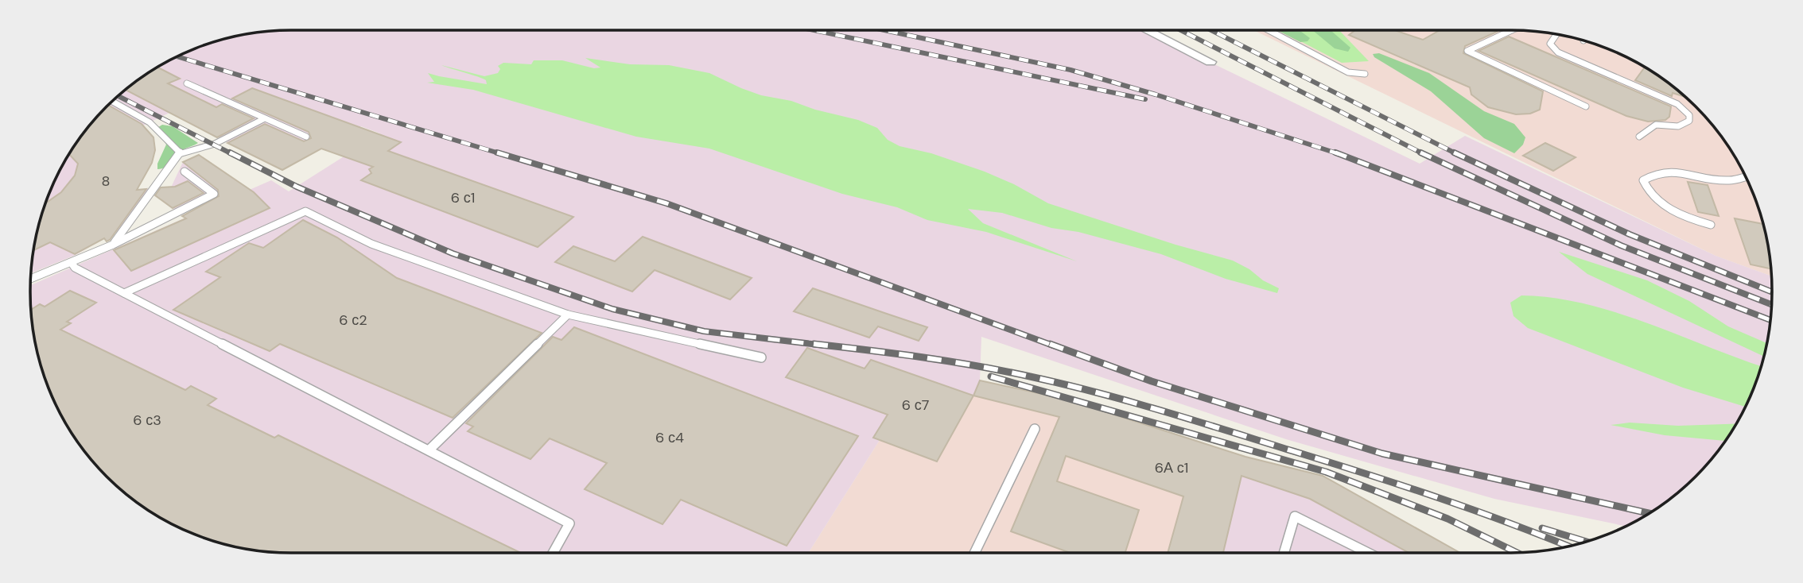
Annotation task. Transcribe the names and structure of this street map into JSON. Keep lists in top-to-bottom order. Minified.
{"house_numbers":["8","6 с1","6 с2","6 с7","6 с3","6 с4","6А с1"]}
